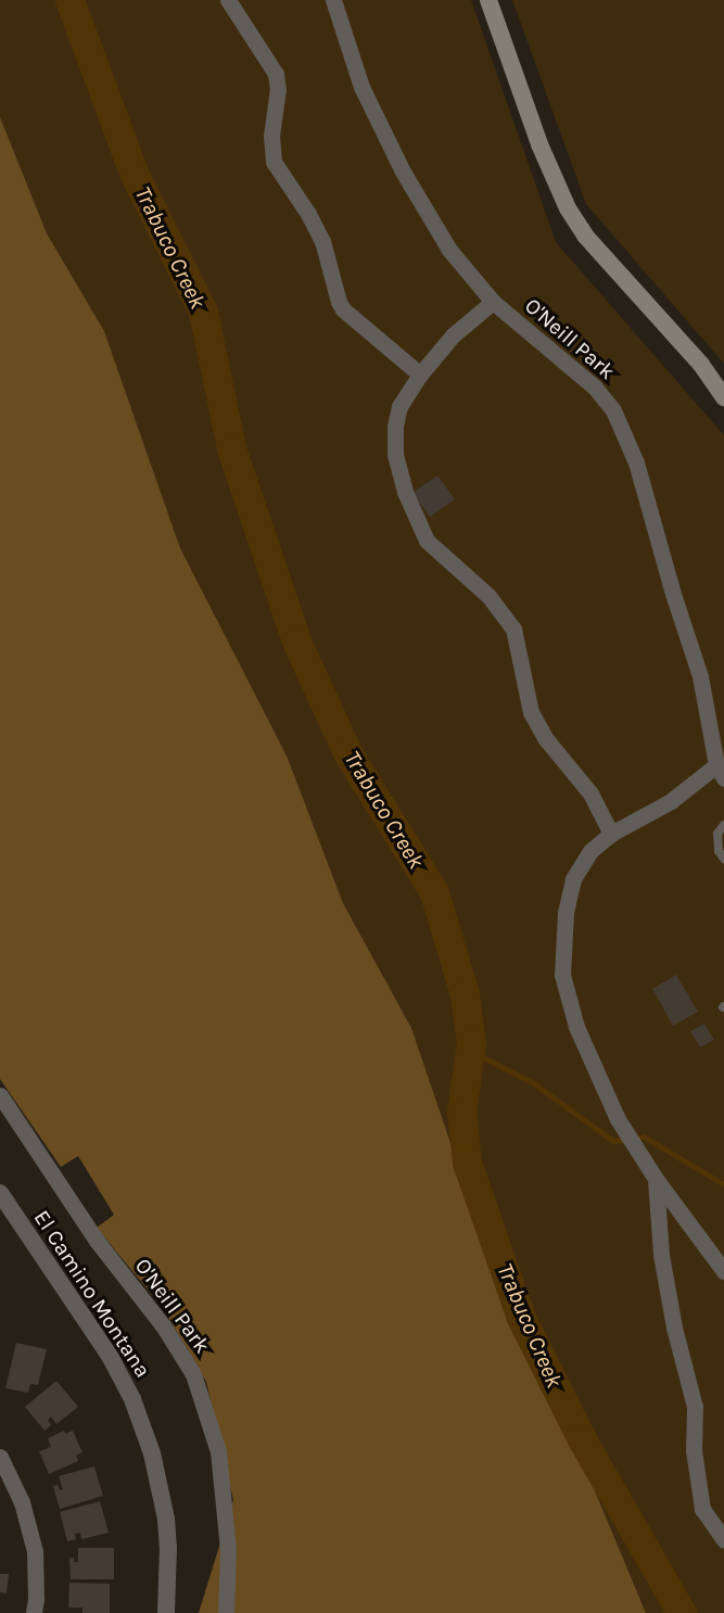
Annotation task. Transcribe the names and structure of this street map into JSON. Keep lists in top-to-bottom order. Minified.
{"streets":{"street":["O'Neill Park","El Camino Montana"]},"water":["Trabuco Creek"]}
